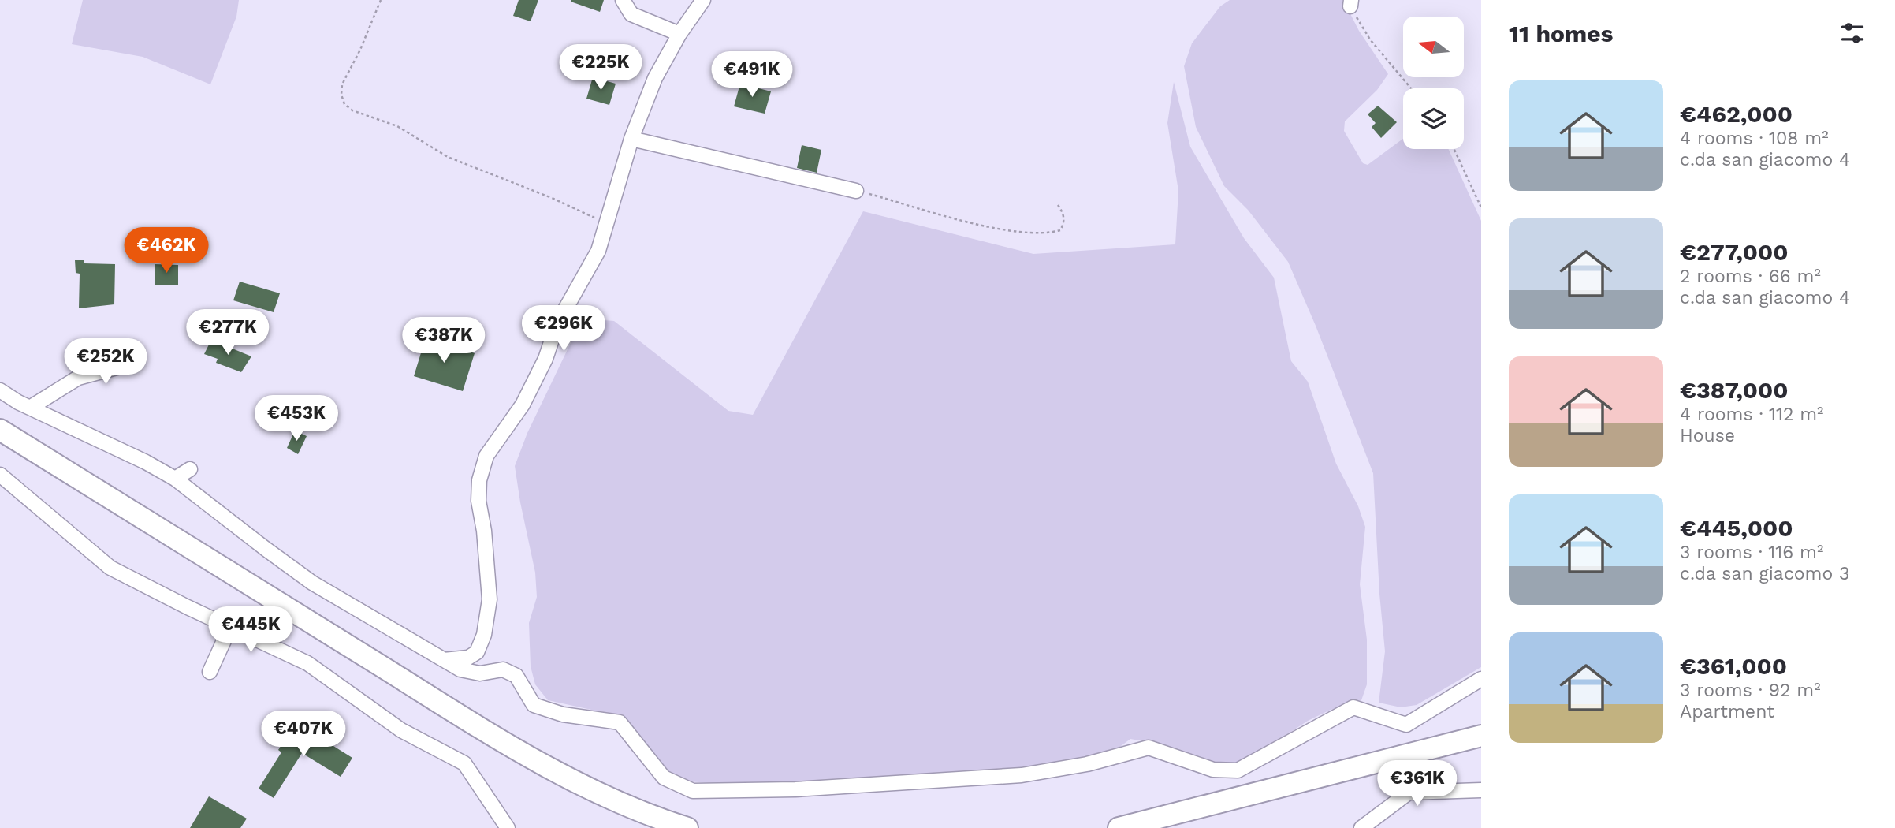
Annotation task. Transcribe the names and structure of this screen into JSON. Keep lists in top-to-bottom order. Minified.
{"north":"left","page":{"heading":"11 homes","price":["€225K","€491K","€462K","€296K","€277K","€387K","€252K","€453K","€445K","€407K","€361K"],"list":[{"name":"€462,000","note":"4 rooms · 108 m² · c.da san giacomo 4"},{"name":"€277,000","note":"2 rooms · 66 m² · c.da san giacomo 4"},{"name":"€387,000","note":"4 rooms · 112 m² · House"},{"name":"€445,000","note":"3 rooms · 116 m² · c.da san giacomo 3"},{"name":"€361,000","note":"3 rooms · 92 m² · Apartment"}]}}
